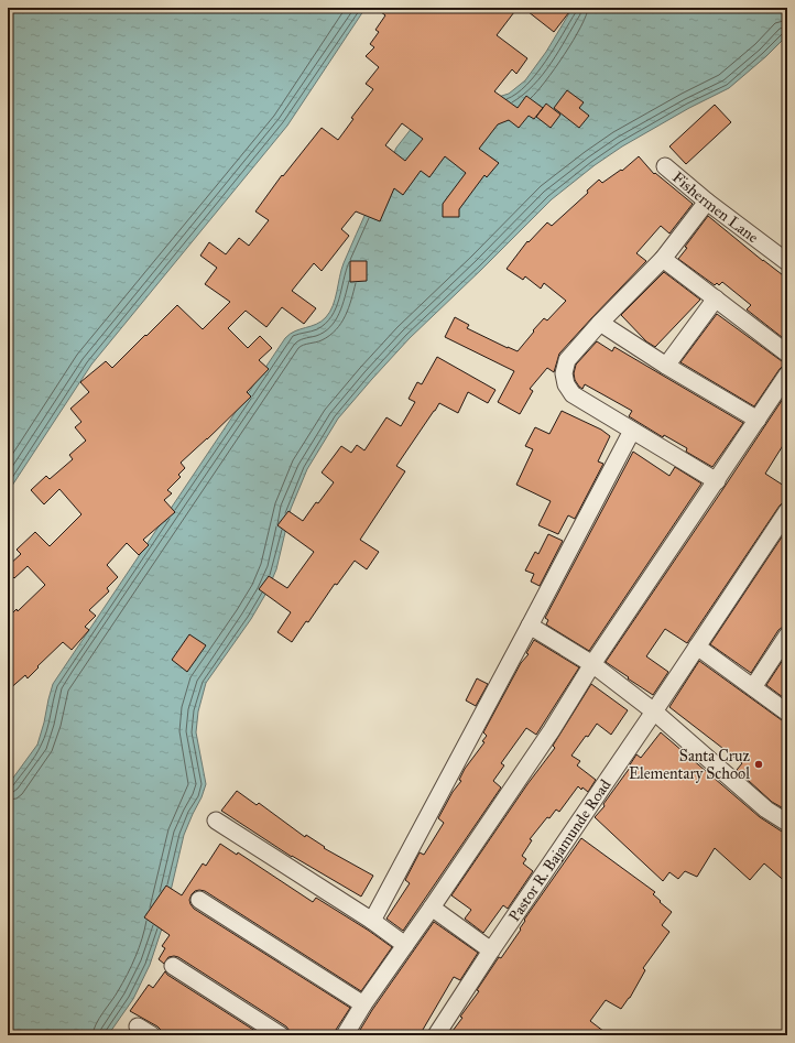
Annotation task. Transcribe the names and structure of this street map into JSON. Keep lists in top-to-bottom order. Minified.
{"streets":{"street":["Fishermen Lane","Pastor R. Bajamunde Road"]},"places":["Santa Cruz Elementary School"]}
